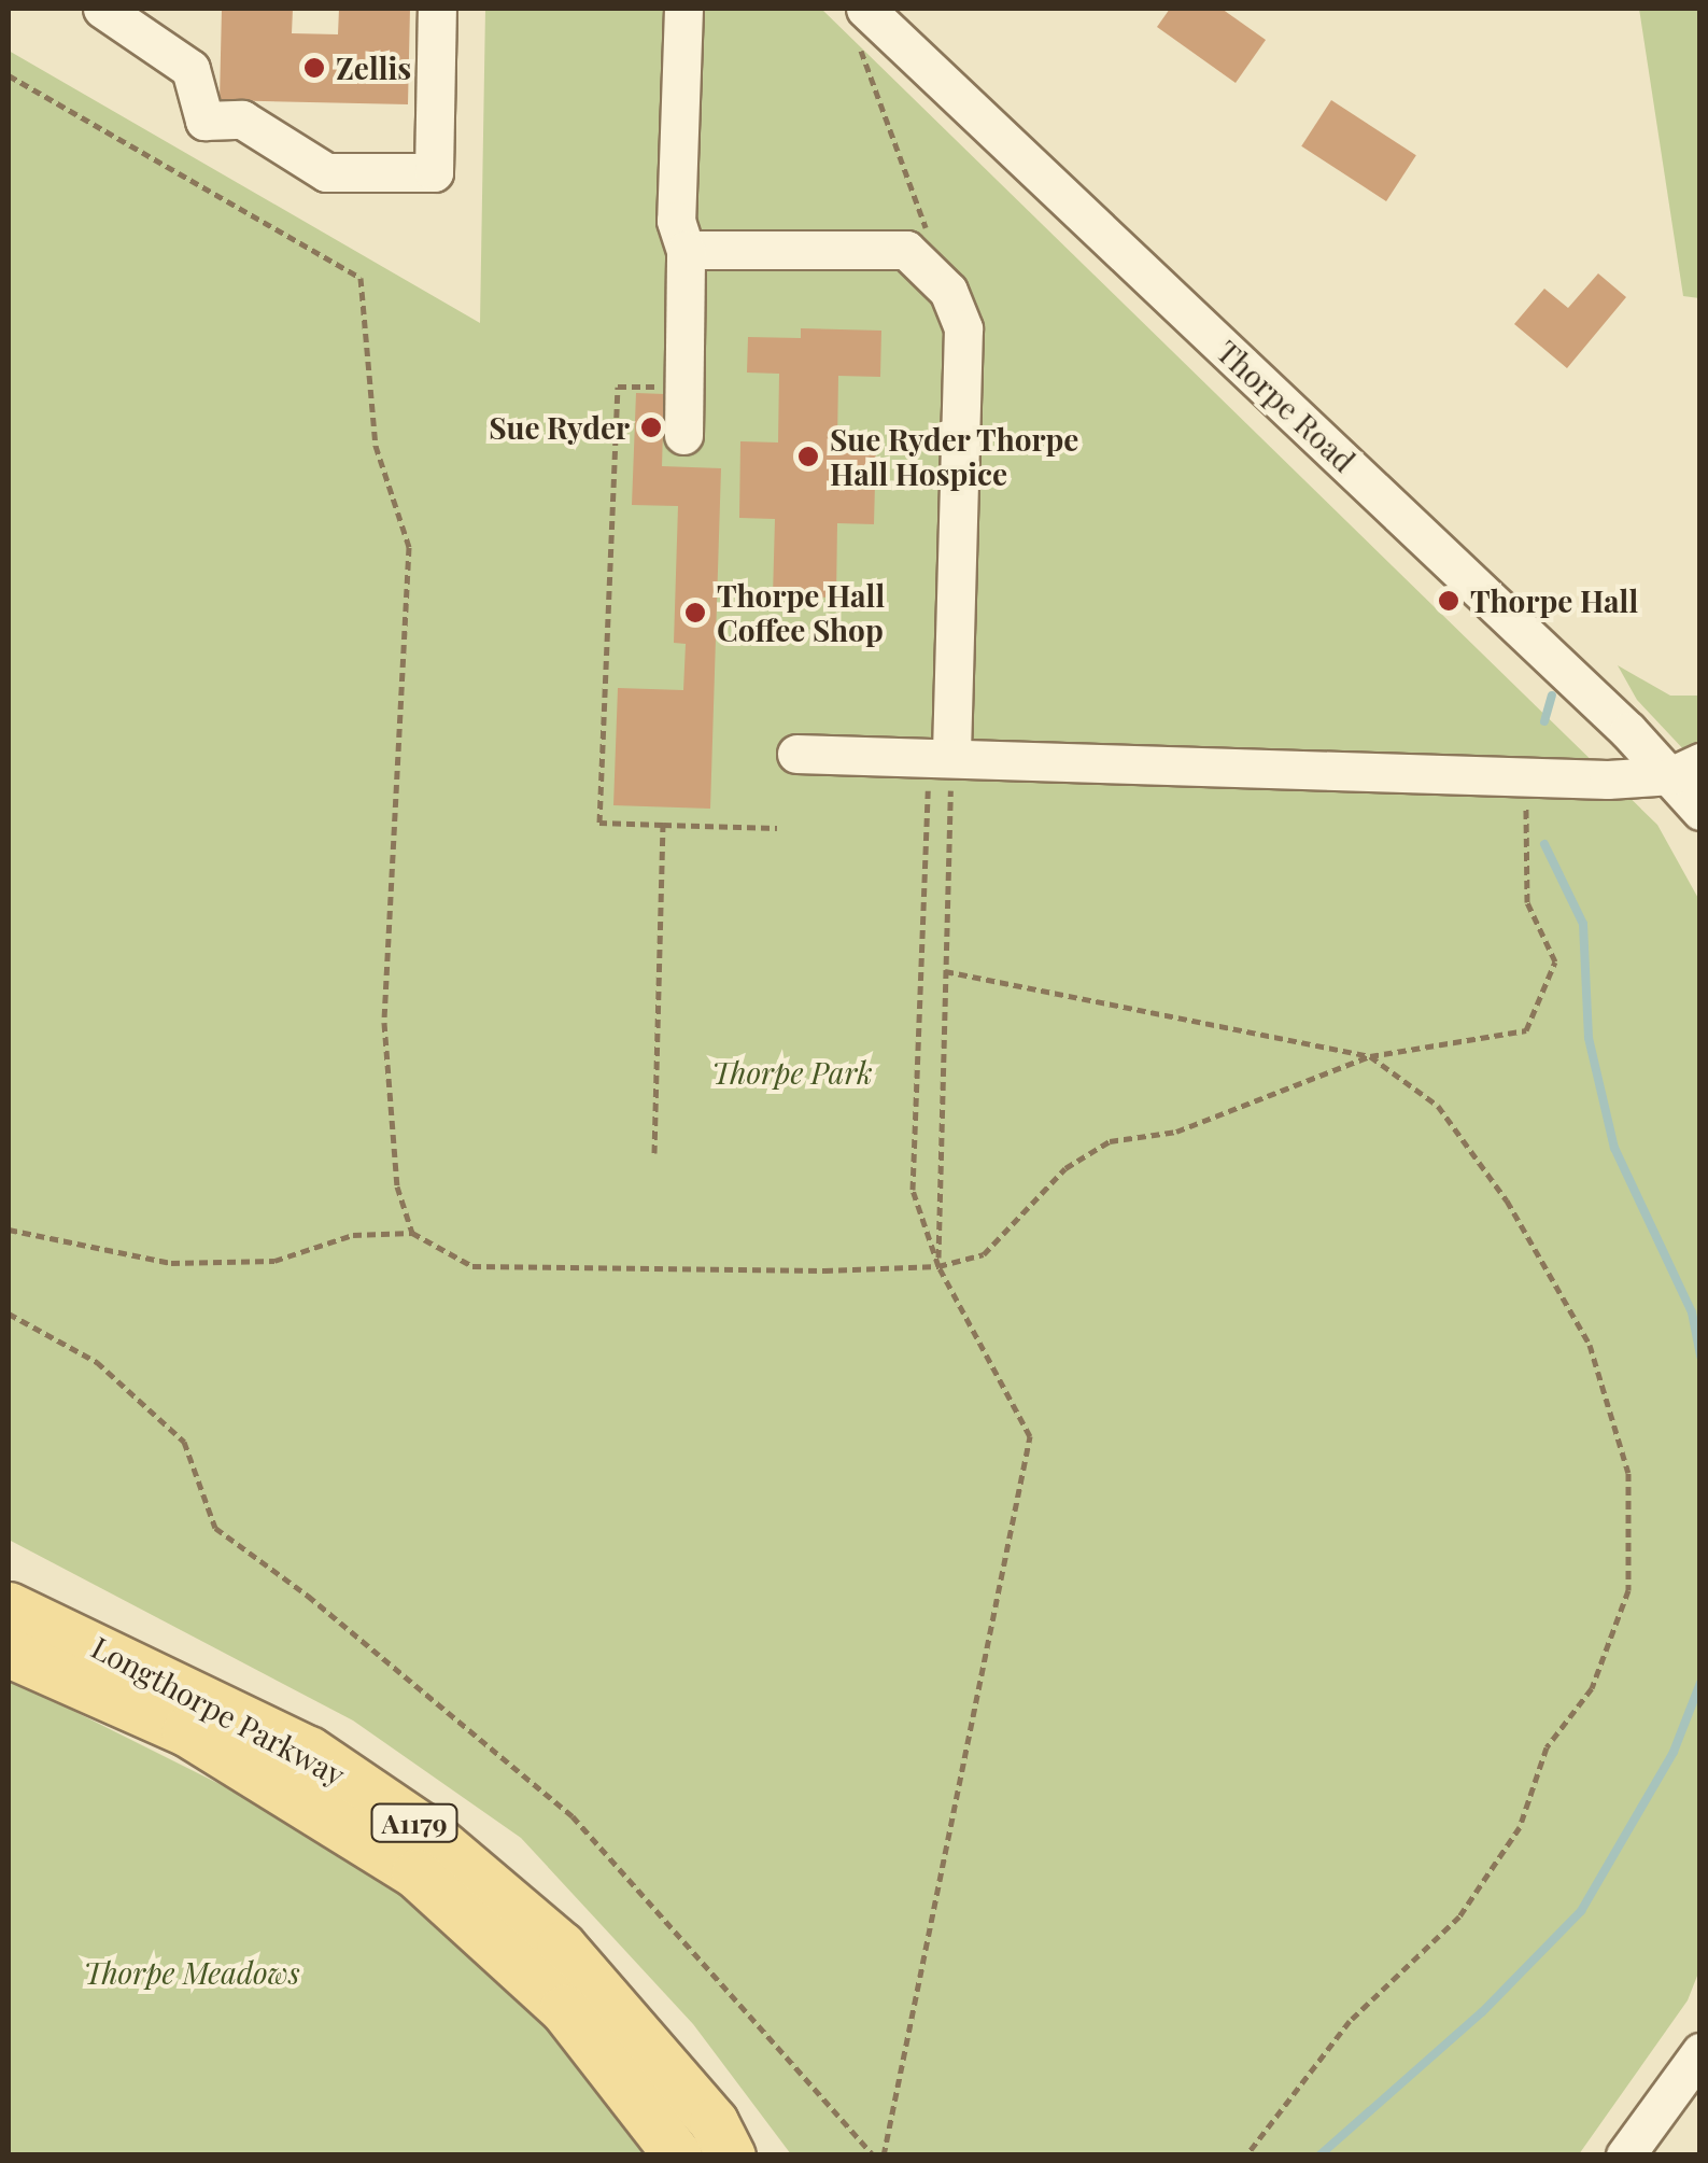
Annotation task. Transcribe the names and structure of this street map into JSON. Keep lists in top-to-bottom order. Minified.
{"streets":{"main road":["Longthorpe Parkway","A1179"],"street":["Thorpe Road"]},"parks":["Thorpe Park","Thorpe Meadows"],"places":["Zellis","Sue Ryder","Sue Ryder Thorpe Hall Hospice","Thorpe Hall","Thorpe Hall Coffee Shop"]}
